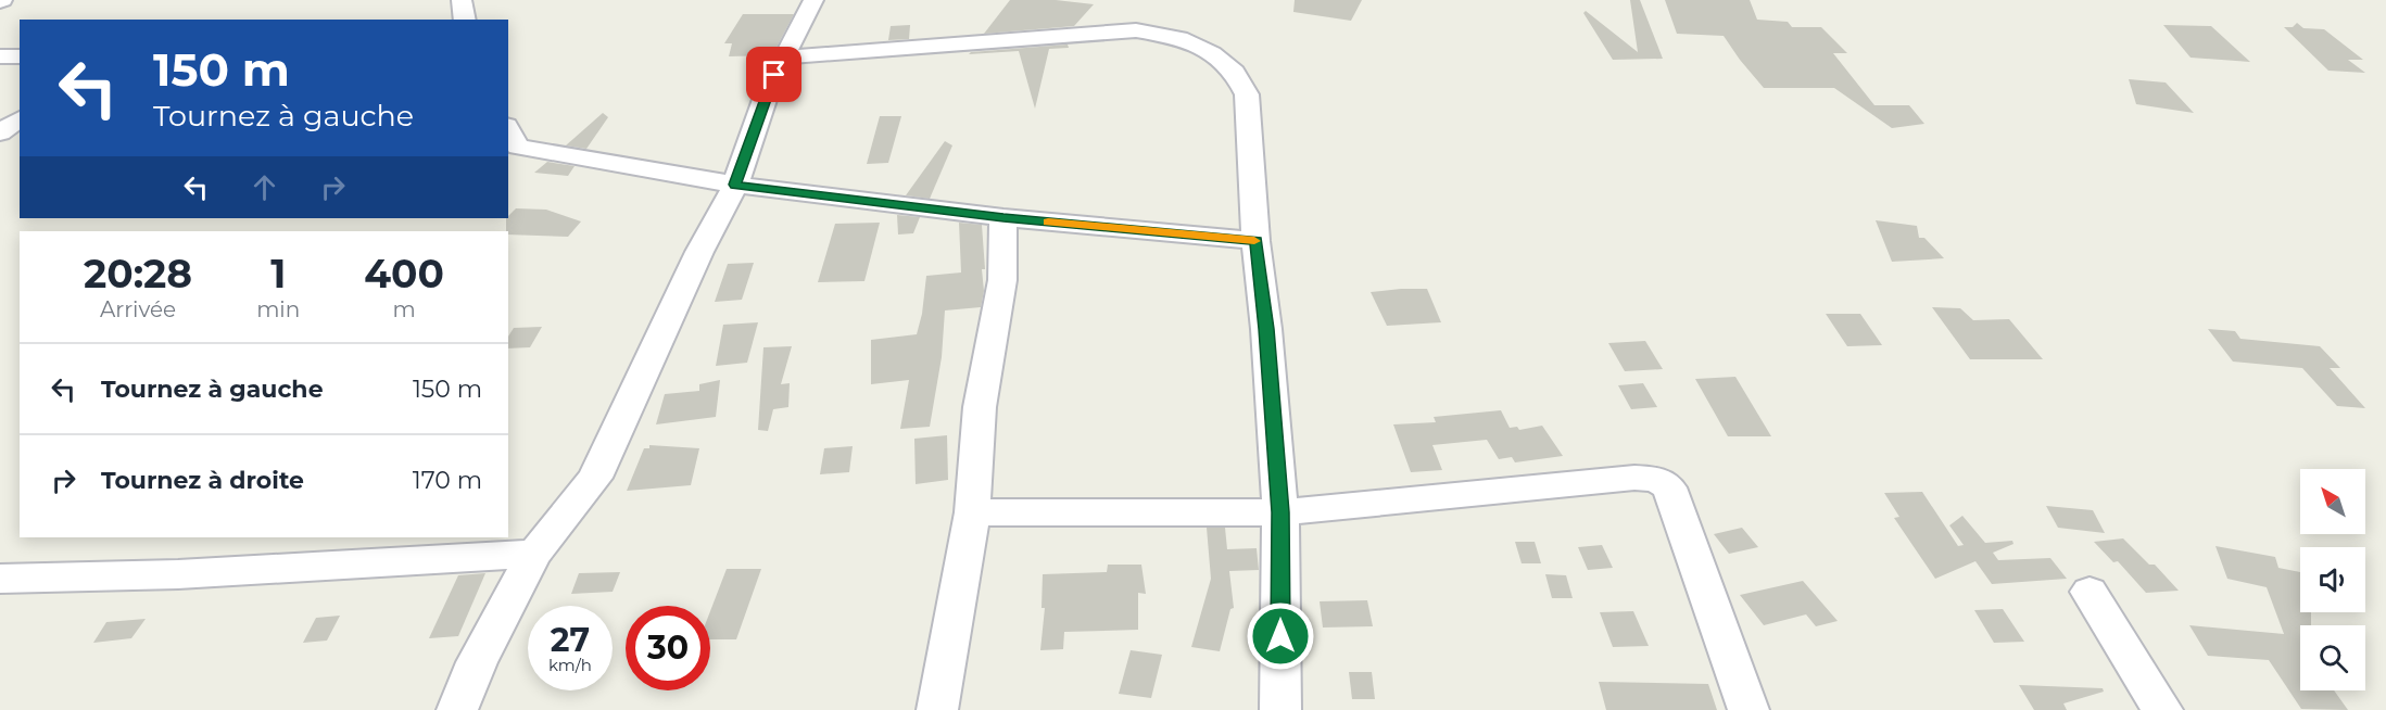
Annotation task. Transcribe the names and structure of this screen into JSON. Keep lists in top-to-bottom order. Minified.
{"north":"top left","page":{"turn":["150 m","Tournez à gauche"],"eta":["20:28","Arrivée","1","min","400","m"],"list":[{"name":"Tournez à gauche","value":"150 m"},{"name":"Tournez à droite","value":"170 m"}],"speed":"27 km/h","limit":"30"}}
